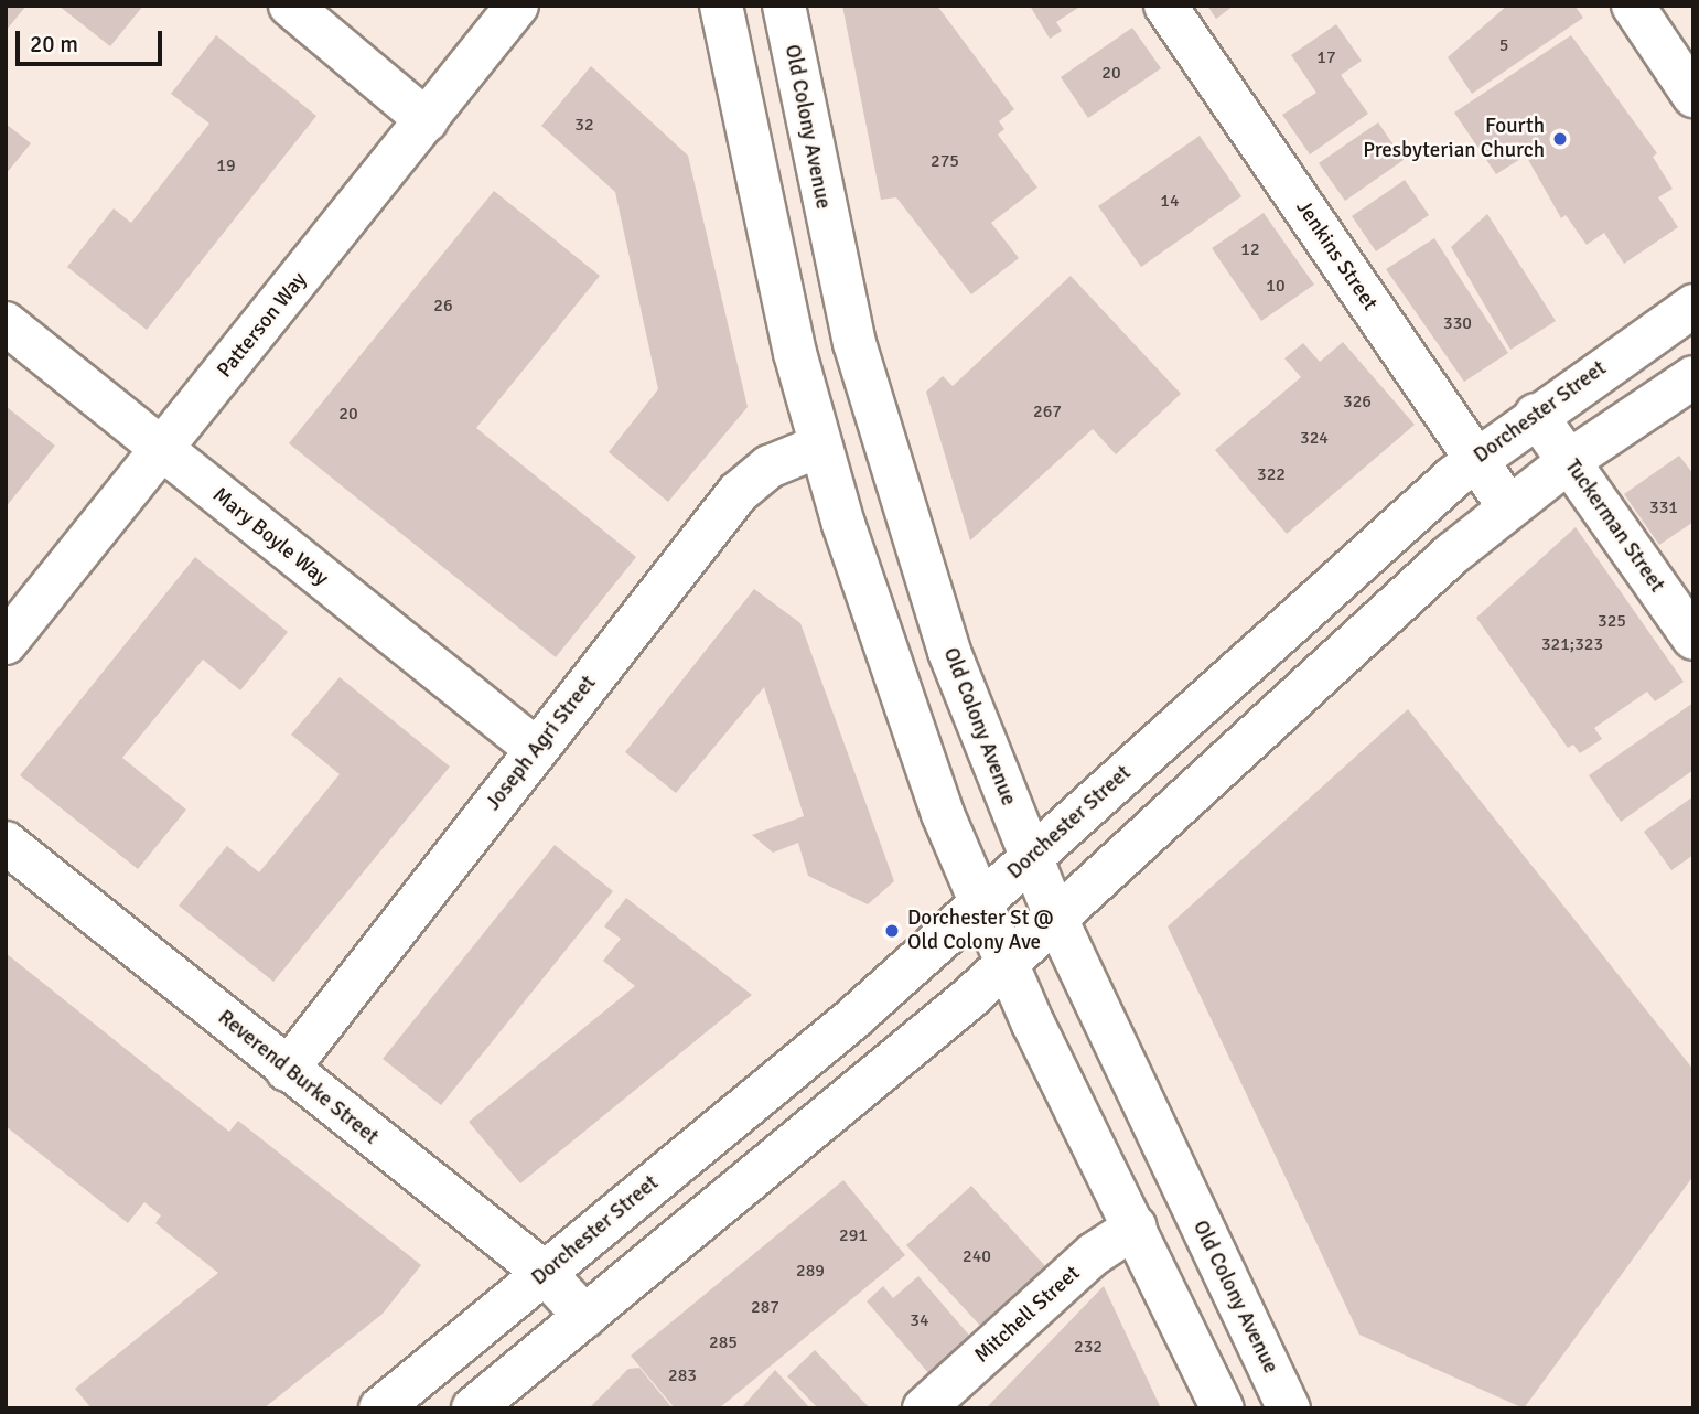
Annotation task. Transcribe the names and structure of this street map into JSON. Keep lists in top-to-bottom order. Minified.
{"streets":{"main road":["Old Colony Avenue","Jenkins Street","Patterson Way","Dorchester Street","Tuckerman Street","Mary Boyle Way","Joseph Agri Street","Reverend Burke Street","Mitchell Street"]},"crossings":[["Old Colony Avenue","Dorchester Street"],["Jenkins Street","Dorchester Street"],["Patterson Way","Mary Boyle Way"],["Dorchester Street","Tuckerman Street"],["Dorchester Street","Reverend Burke Street"],["Mary Boyle Way","Joseph Agri Street"],["Joseph Agri Street","Reverend Burke Street"]],"places":["Fourth Presbyterian Church","Dorchester St @ Old Colony Ave"],"house_numbers":["5","17","20","32","275","19","14","12","10","26","330","326","267","20","324","322","331","325","321;323","291","240","289","287","34","285","232","283"],"scale_bar":"20 m"}
